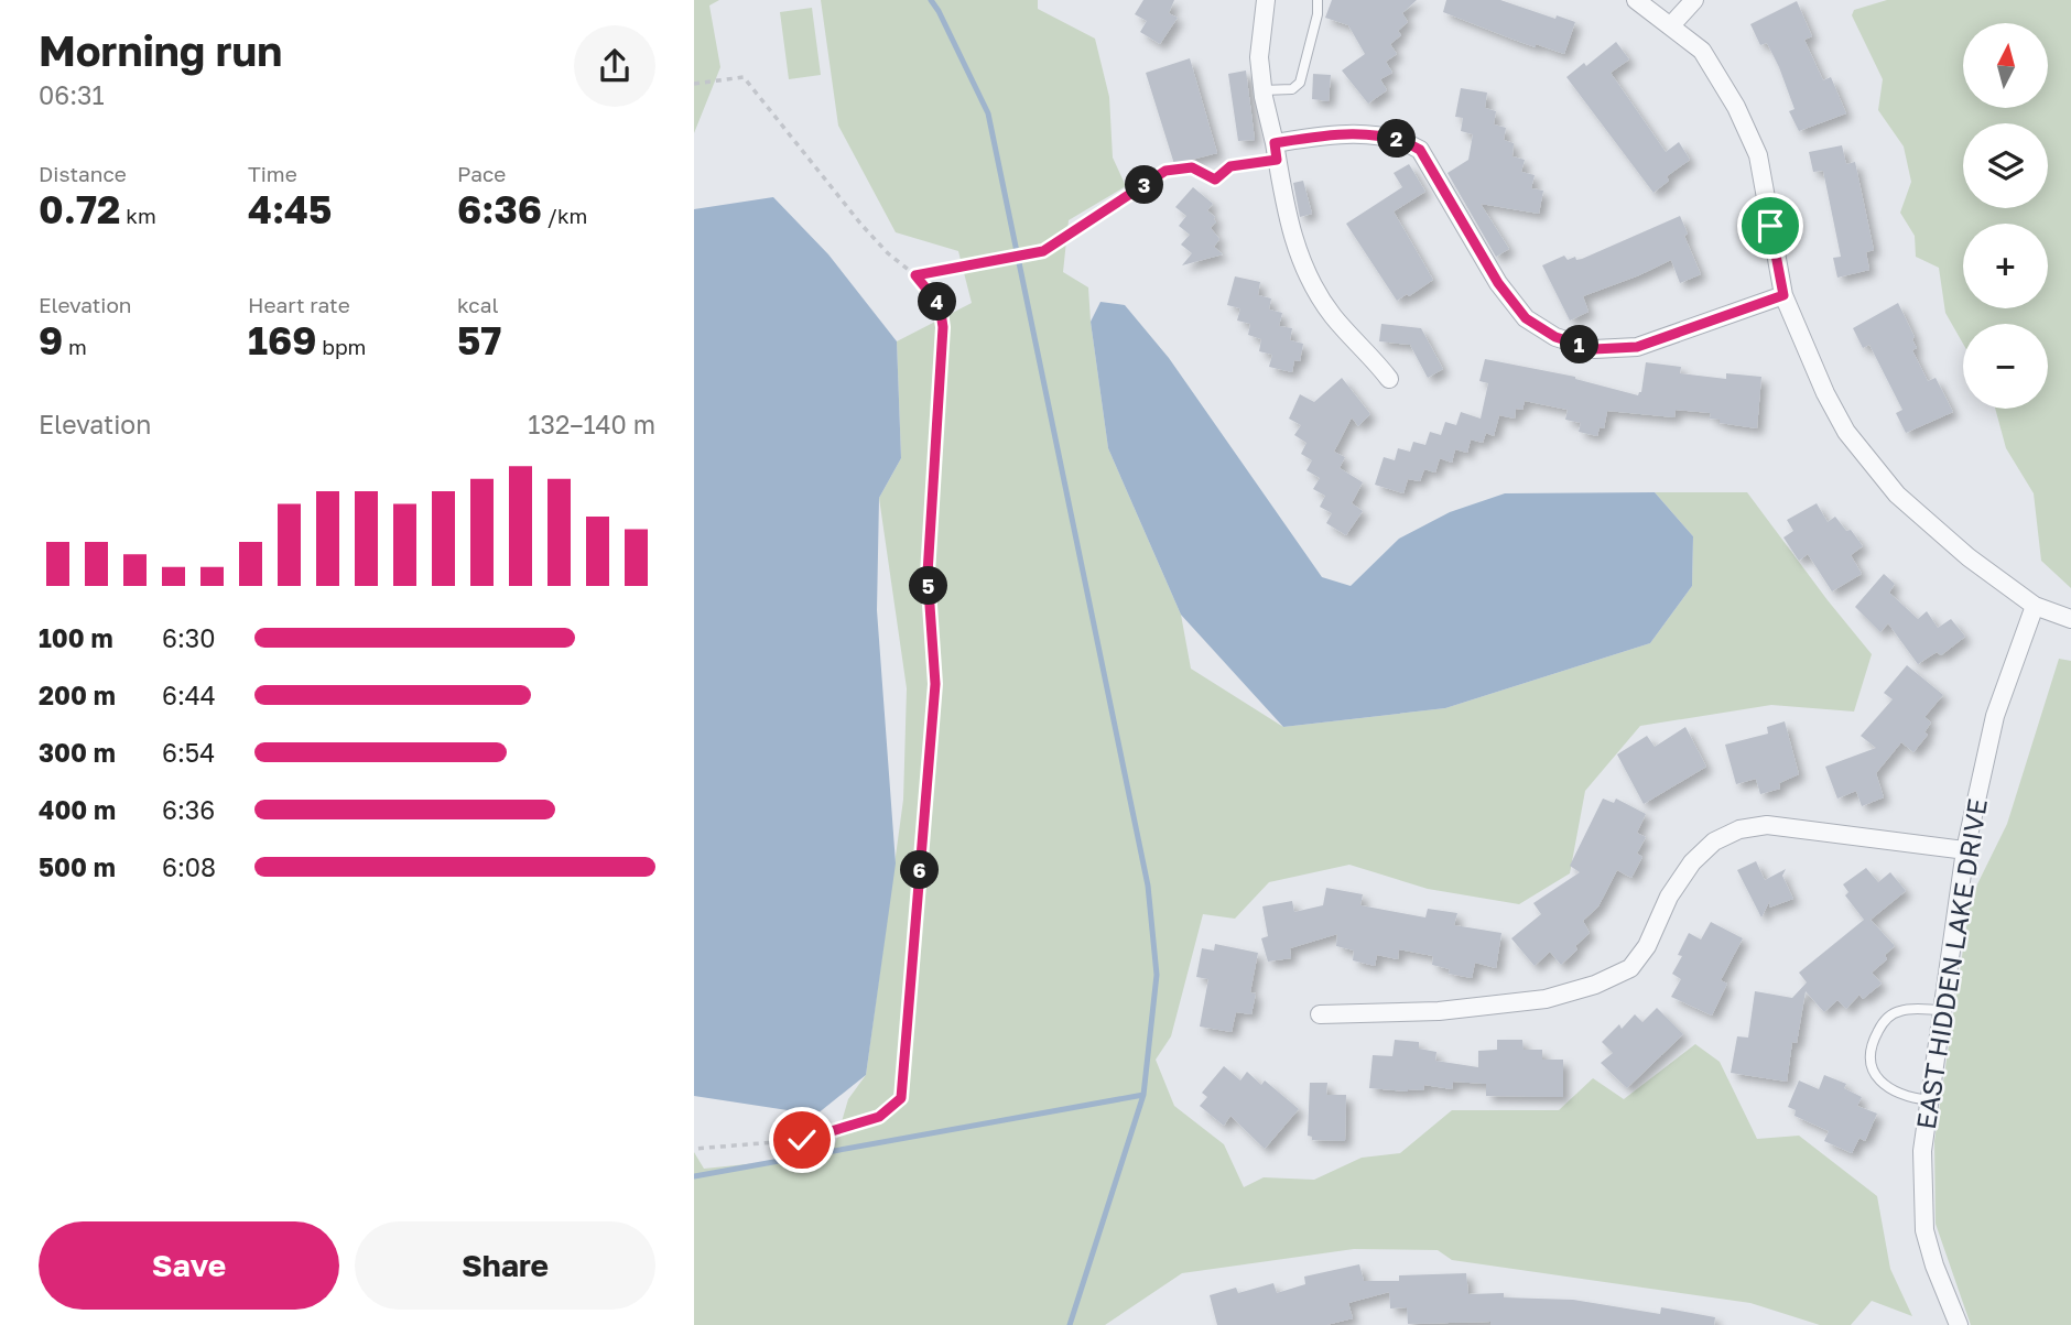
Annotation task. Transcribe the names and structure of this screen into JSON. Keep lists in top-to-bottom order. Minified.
{"streets":{"street":["EAST HIDDEN LAKE DRIVE"]},"north":"top","page":{"heading":["Morning run","06:31"],"map_buttons":["+","−"],"pins":["2","3","4","1","5","6"],"stats":[["Distance","0.72 km"],["Time","4:45"],["Pace","6:36 /km"],["Elevation","9 m"],["Heart rate","169 bpm"],["kcal","57"]],"chart":["Elevation","132–140 m"],"list":[{"name":"100 m","note":"6:30"},{"name":"200 m","note":"6:44"},{"name":"300 m","note":"6:54"},{"name":"400 m","note":"6:36"},{"name":"500 m","note":"6:08"}],"buttons":["Save","Share"]}}
